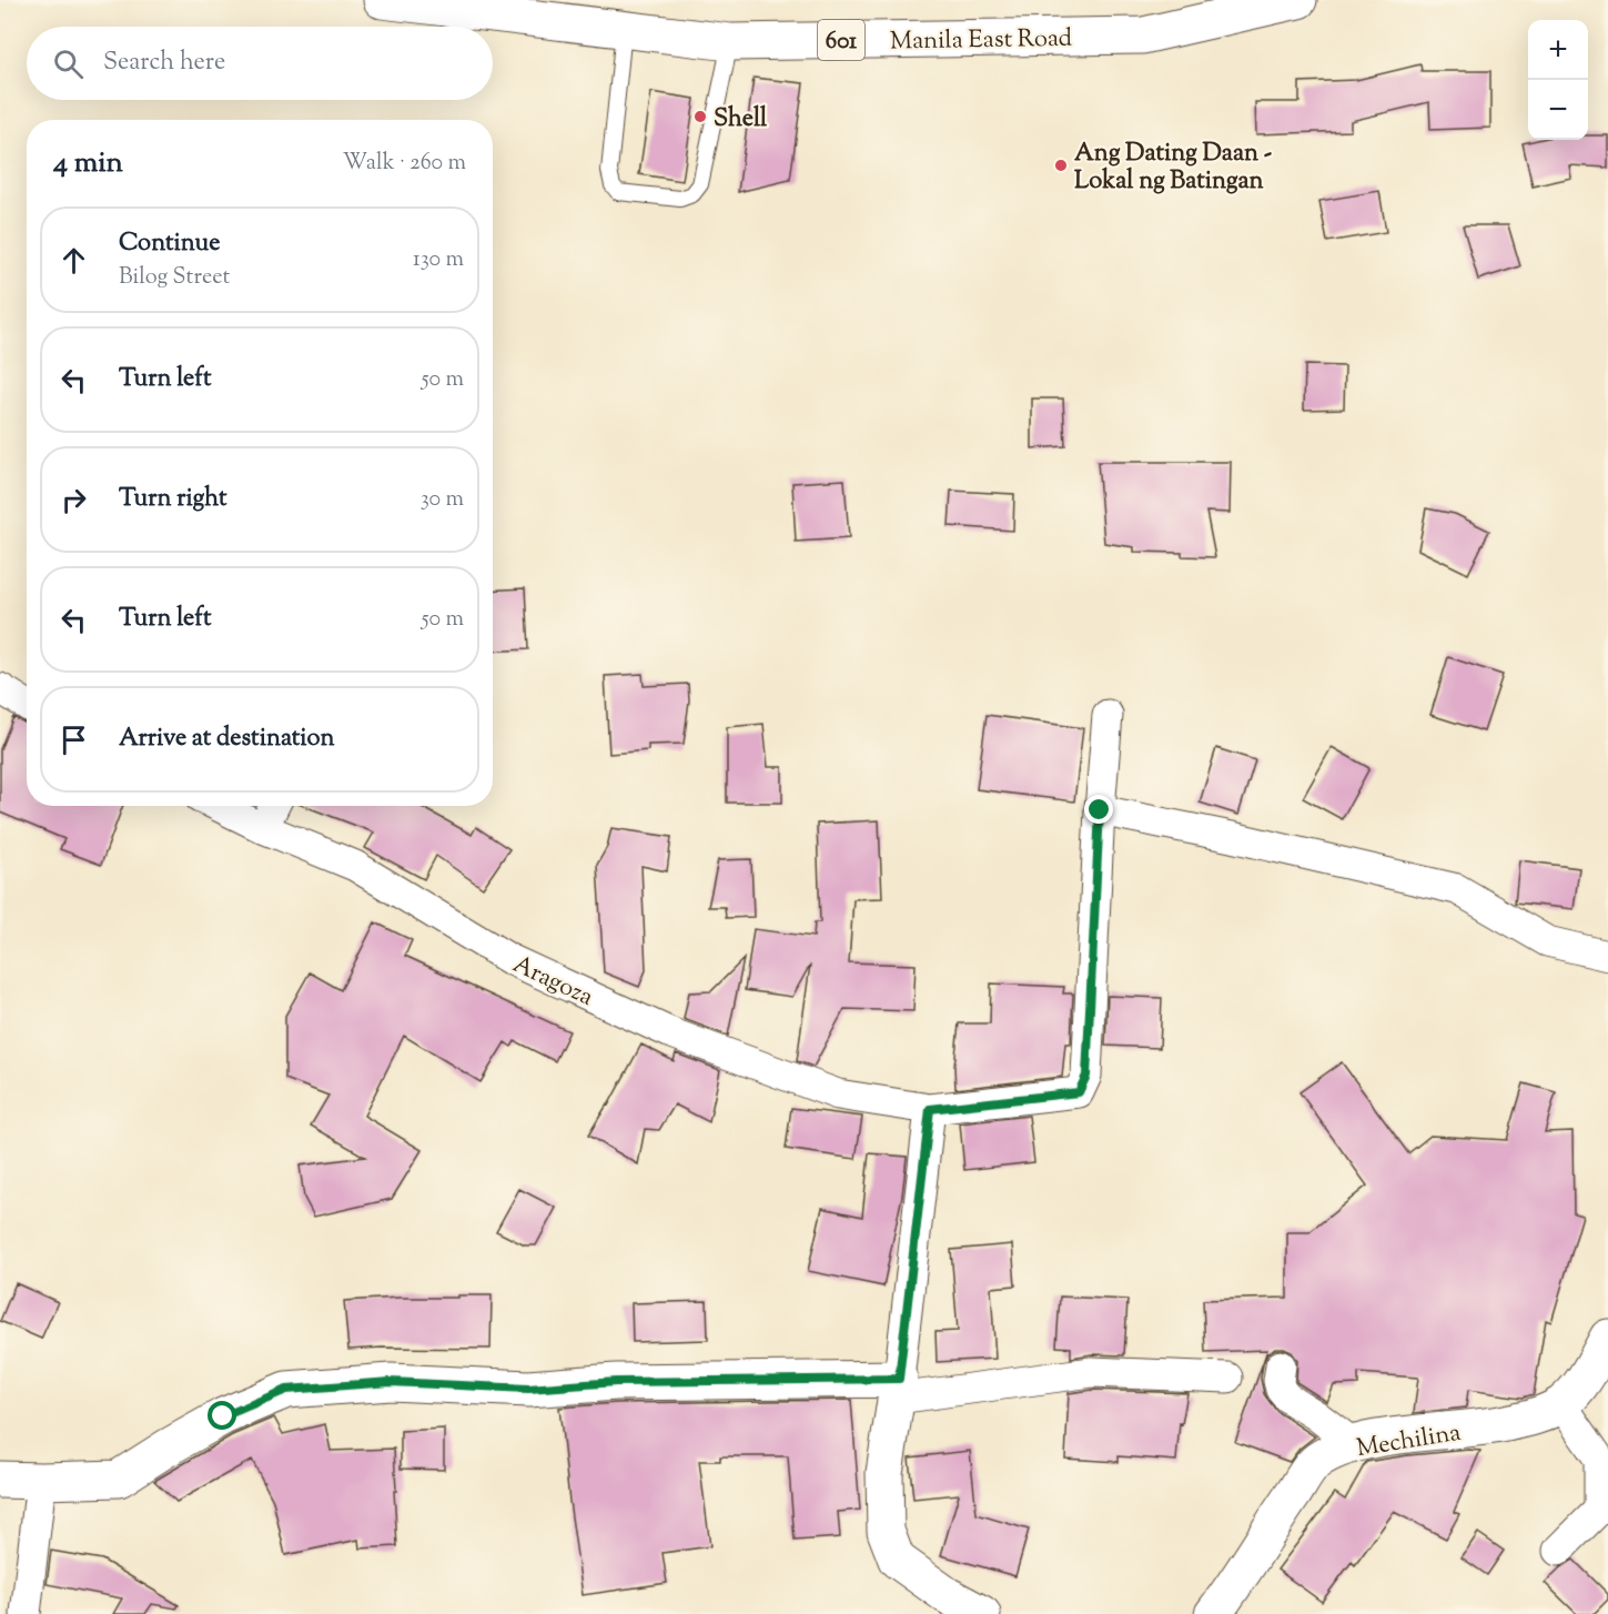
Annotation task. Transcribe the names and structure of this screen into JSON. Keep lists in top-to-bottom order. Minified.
{"streets":{"street":["Manila East Road","601","Aragoza","Mechilina"]},"places":["Shell","Ang Dating Daan - Lokal ng Batingan"],"page":{"map_buttons":["+","−"],"search":"Search here","heading":["4 min","Walk · 260 m"],"list":[["Continue","Bilog Street","130 m"],["Turn left","50 m"],["Turn right","30 m"],["Turn left","50 m"],"Arrive at destination"]}}
